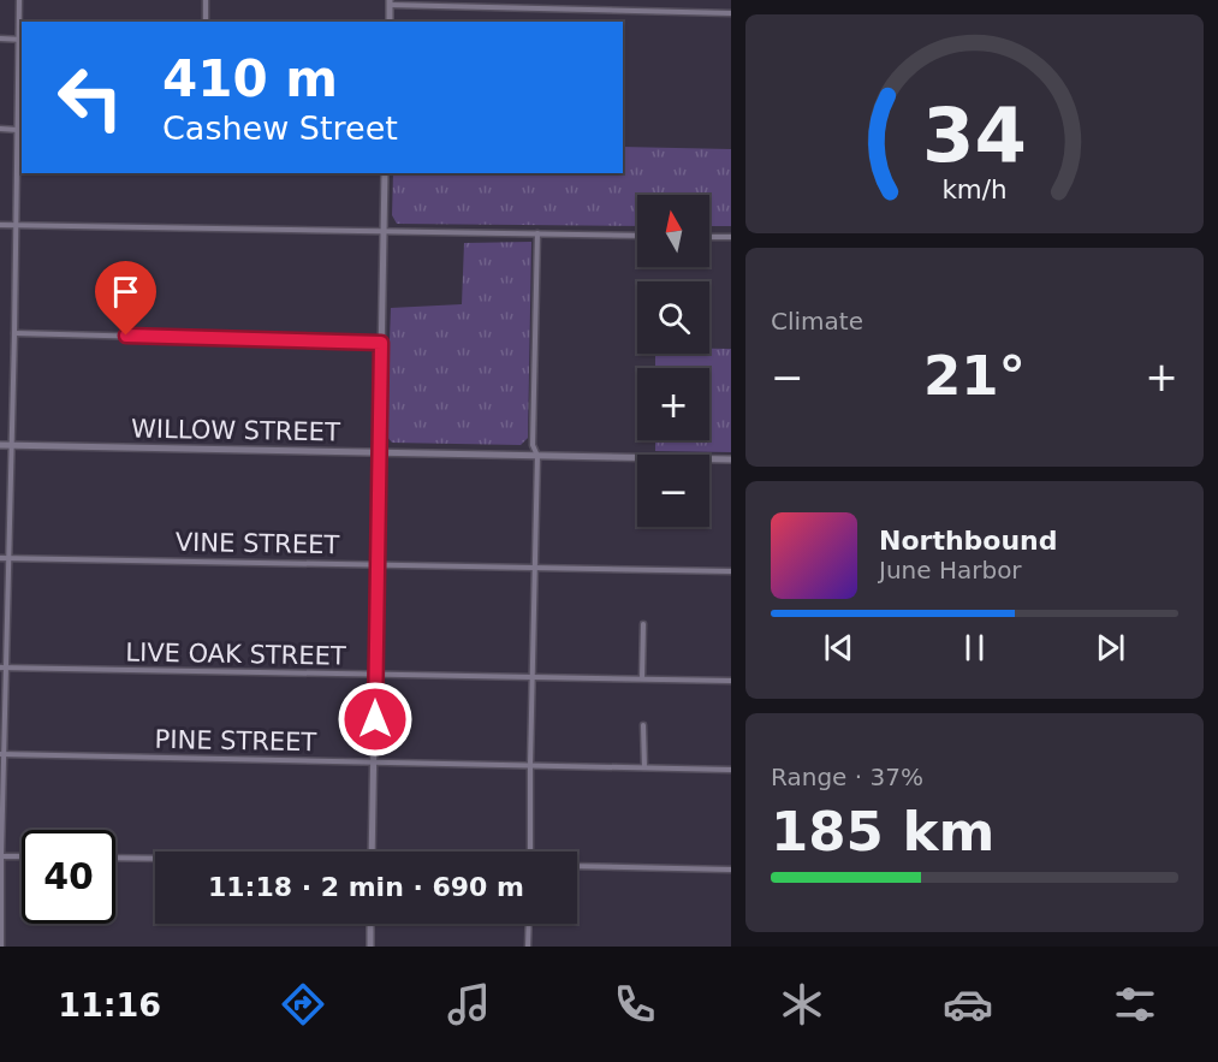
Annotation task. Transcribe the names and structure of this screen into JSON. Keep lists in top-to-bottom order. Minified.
{"streets":{"street":["WILLOW STREET","VINE STREET","LIVE OAK STREET","PINE STREET"]},"north":"top","page":{"turn":["410 m","Cashew Street"],"map_buttons":["+","−"],"tile":["Climate",["Range · 37%","185 km"]],"heat":["−","21°","+"],"song":["Northbound","June Harbor"],"limit":"40","trip":"11:18 · 2 min · 690 m","tabs":"11:16","gauge":["34","km/h"]}}
